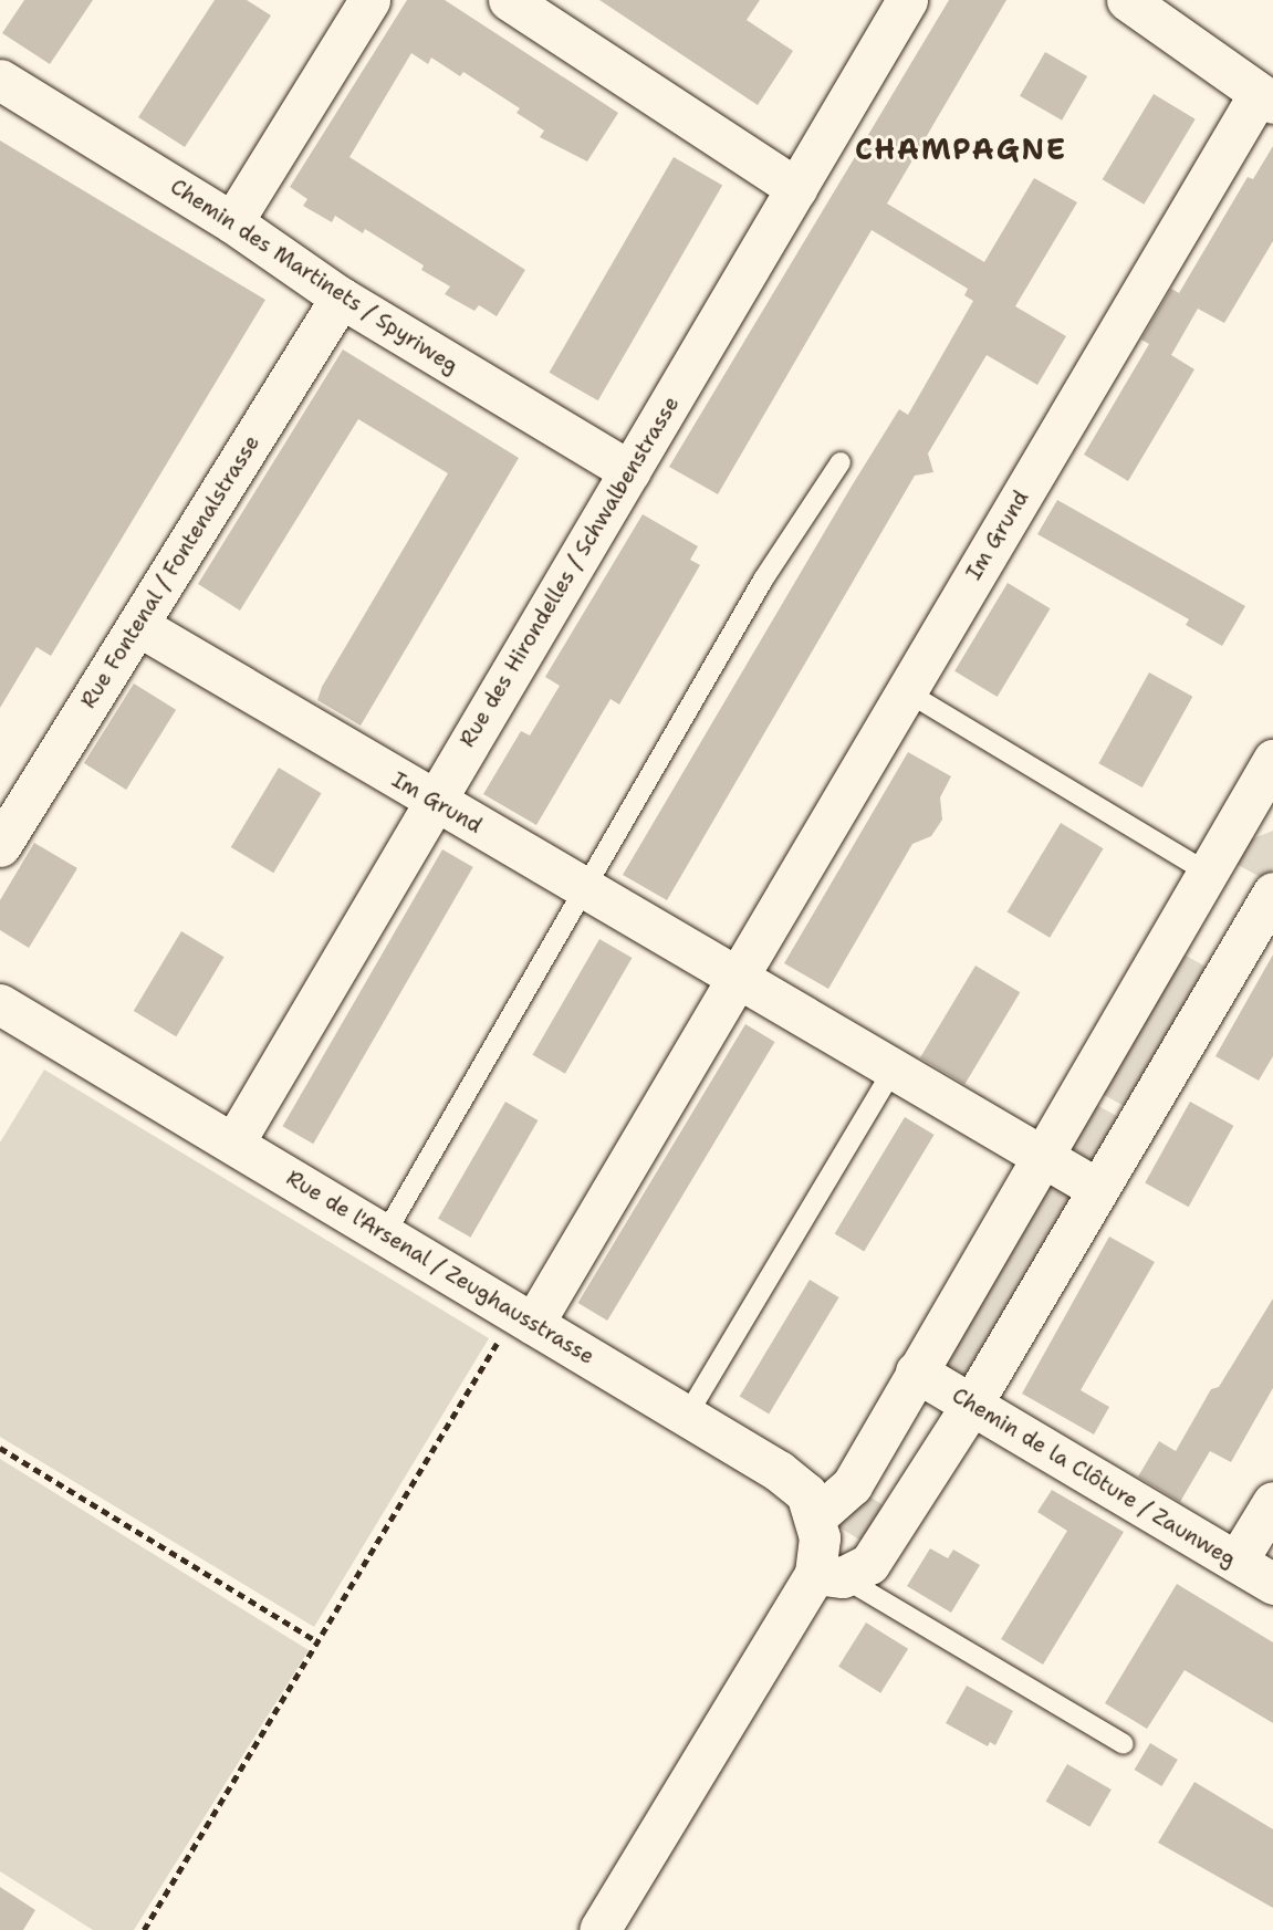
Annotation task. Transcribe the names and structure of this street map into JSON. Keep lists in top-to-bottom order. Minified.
{"streets":{"street":["Chemin des Martinets / Spyriweg","Im Grund","Rue Fontenal / Fontenalstrasse","Rue des Hirondelles / Schwalbenstrasse","Rue de l'Arsenal / Zeughausstrasse","Chemin de la Clôture / Zaunweg"]},"crossings":[["Chemin des Martinets / Spyriweg","Rue Fontenal / Fontenalstrasse"],["Chemin des Martinets / Spyriweg","Rue des Hirondelles / Schwalbenstrasse"],["Im Grund","Rue Fontenal / Fontenalstrasse"],["Im Grund","Rue des Hirondelles / Schwalbenstrasse"],["Im Grund","Rue de l'Arsenal / Zeughausstrasse"],["Rue des Hirondelles / Schwalbenstrasse","Rue de l'Arsenal / Zeughausstrasse"]],"districts":["CHAMPAGNE"]}
